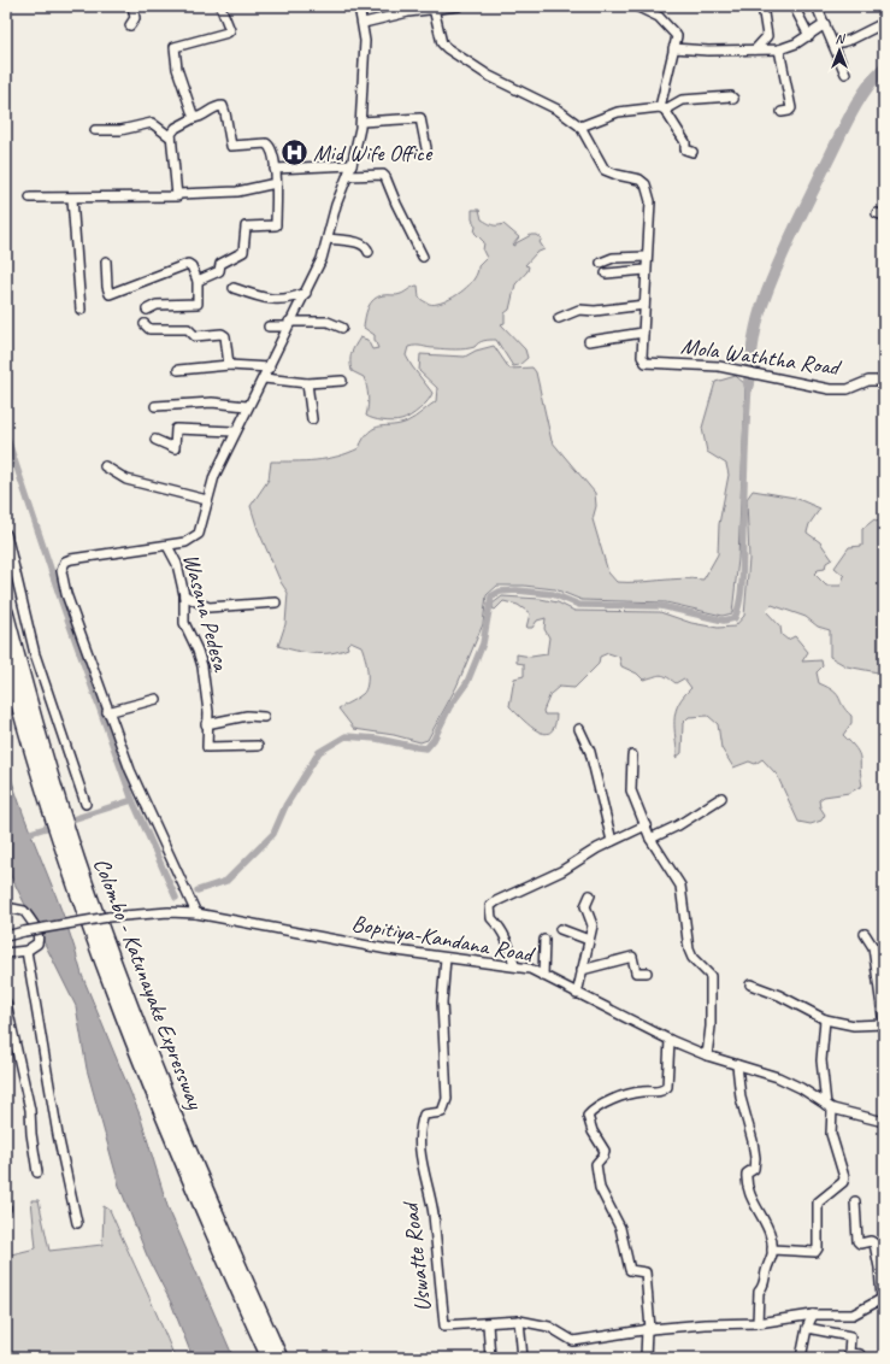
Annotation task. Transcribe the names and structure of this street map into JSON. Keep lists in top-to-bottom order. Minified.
{"streets":{"highway":["Colombo - Katunayake Expressway"],"street":["Mola Waththa Road","Wasana Pedesa","Bopitiya-Kandana Road","Uswatte Road"]},"crossings":[["Bopitiya-Kandana Road","Uswatte Road"]],"places":{"hospital":["Mid Wife Office"]},"north":"top"}
